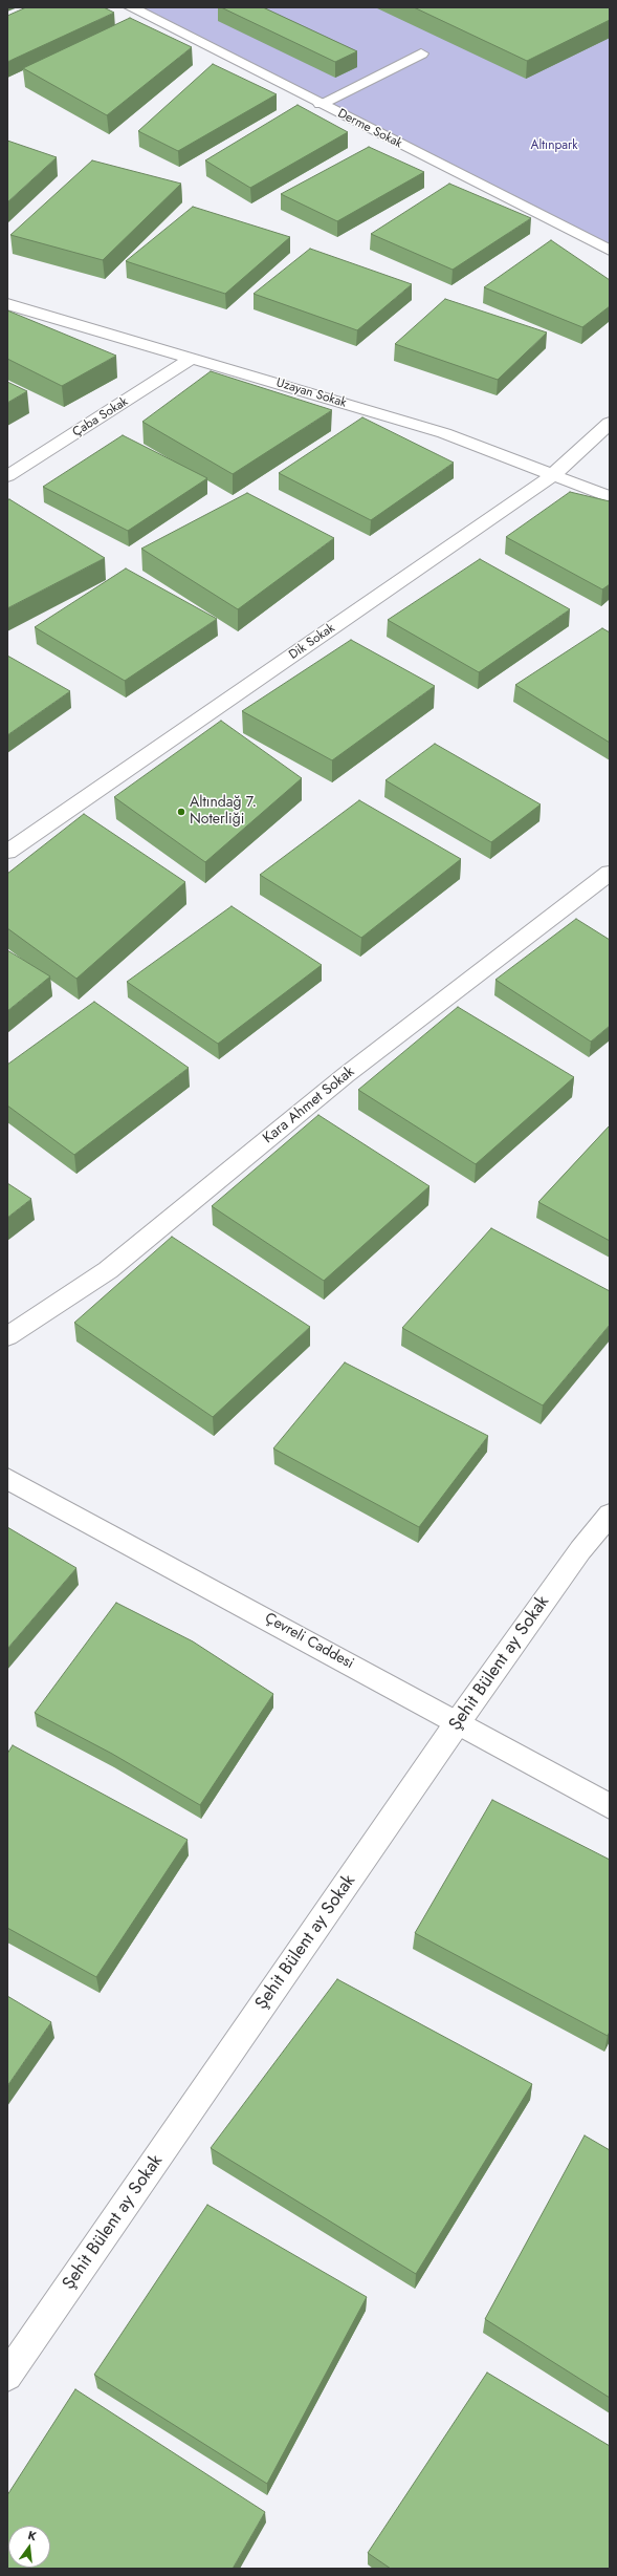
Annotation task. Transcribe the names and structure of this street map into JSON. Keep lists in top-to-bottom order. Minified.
{"streets":{"street":["Derme Sokak","Uzayan Sokak","Çaba Sokak","Dik Sokak","Kara Ahmet Sokak","Çevreli Caddesi","Şehit Bülent ay Sokak"]},"crossings":[["Uzayan Sokak","Çaba Sokak"],["Uzayan Sokak","Dik Sokak"],["Çevreli Caddesi","Şehit Bülent ay Sokak"]],"parks":["Altınpark"],"places":["Altındağ 7. Noterliği"],"north":"top"}
